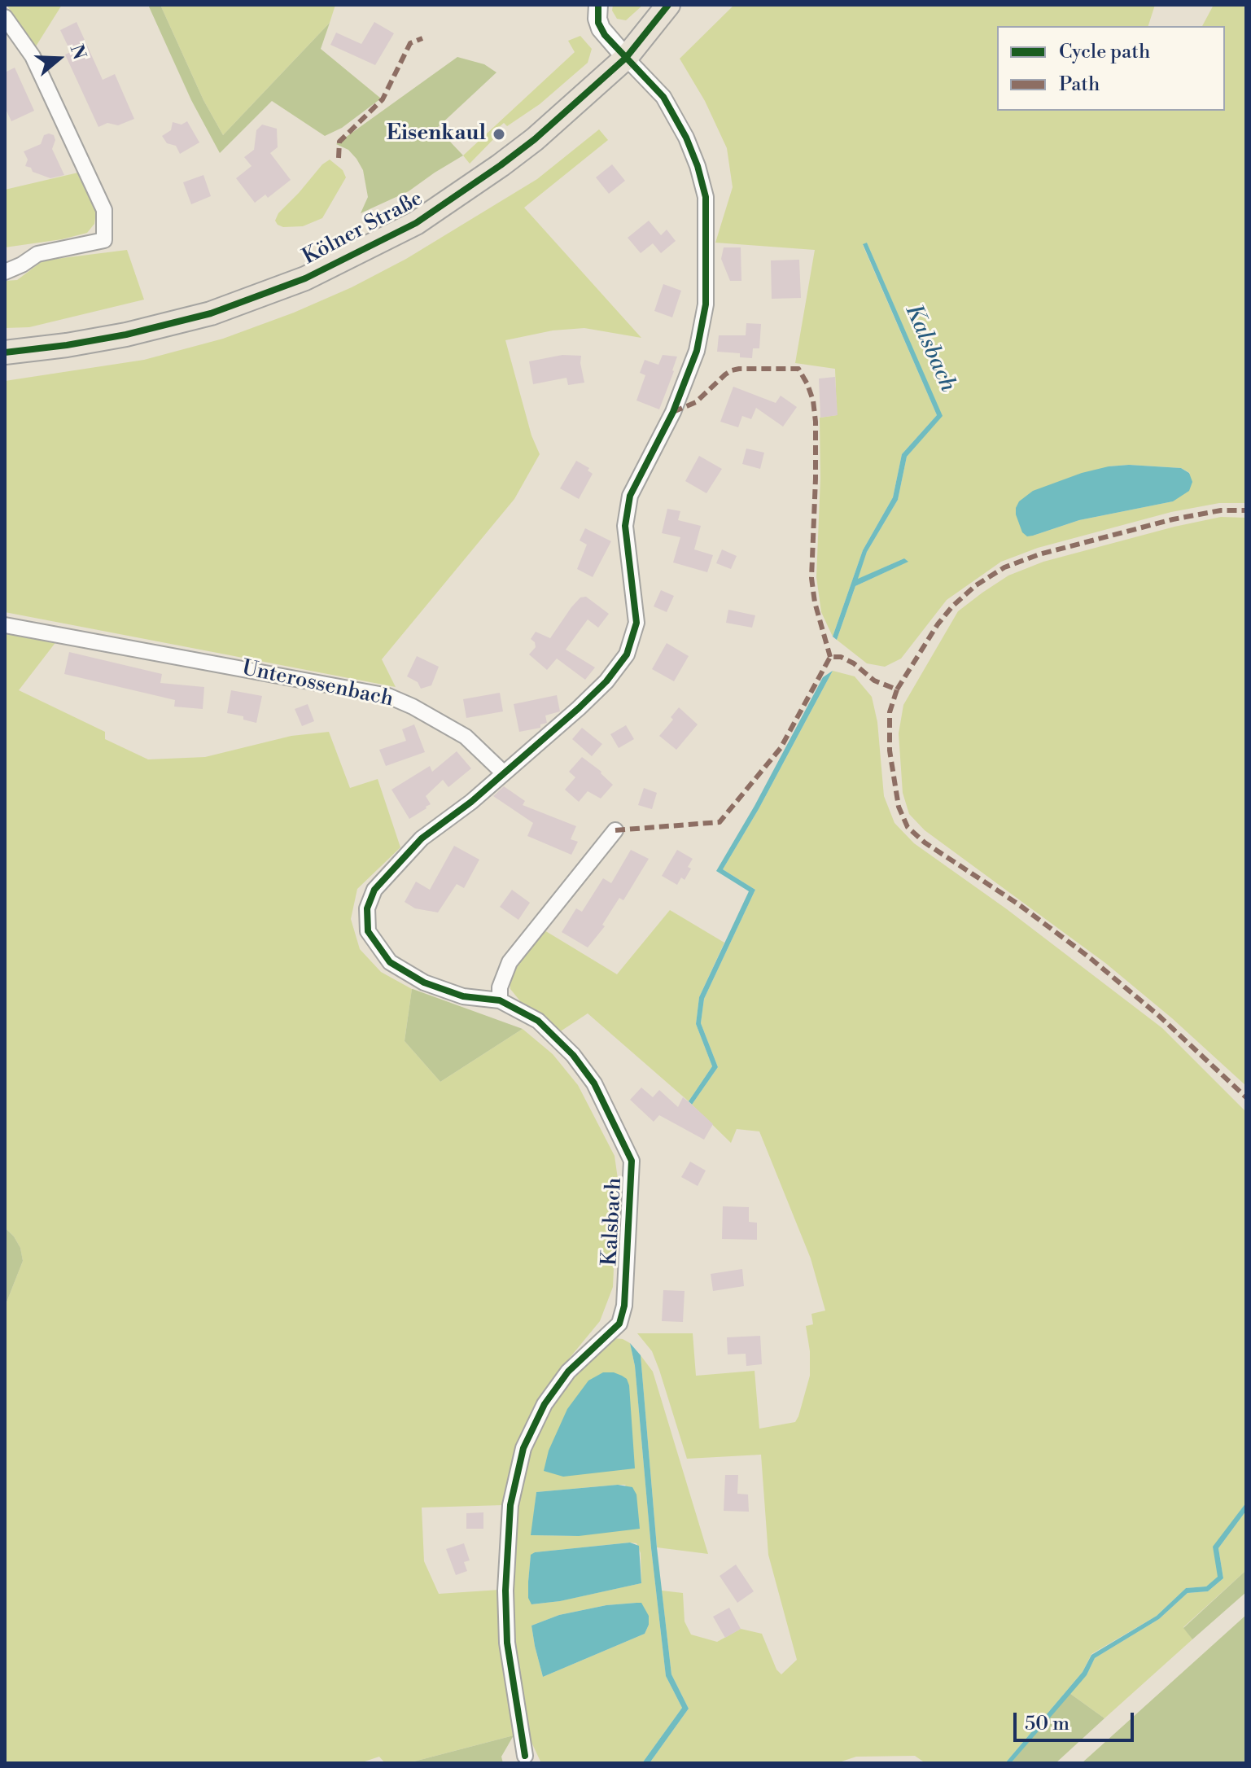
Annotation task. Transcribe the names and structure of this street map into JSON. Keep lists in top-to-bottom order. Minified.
{"streets":{"main road":["Kölner Straße"],"street":["Unterossenbach","Kalsbach"]},"crossings":[["Unterossenbach","Kalsbach"]],"water":["Kalsbach"],"places":["Eisenkaul"],"legend":["Cycle path","Path"],"scale_bar":"50 m","north":"right"}
